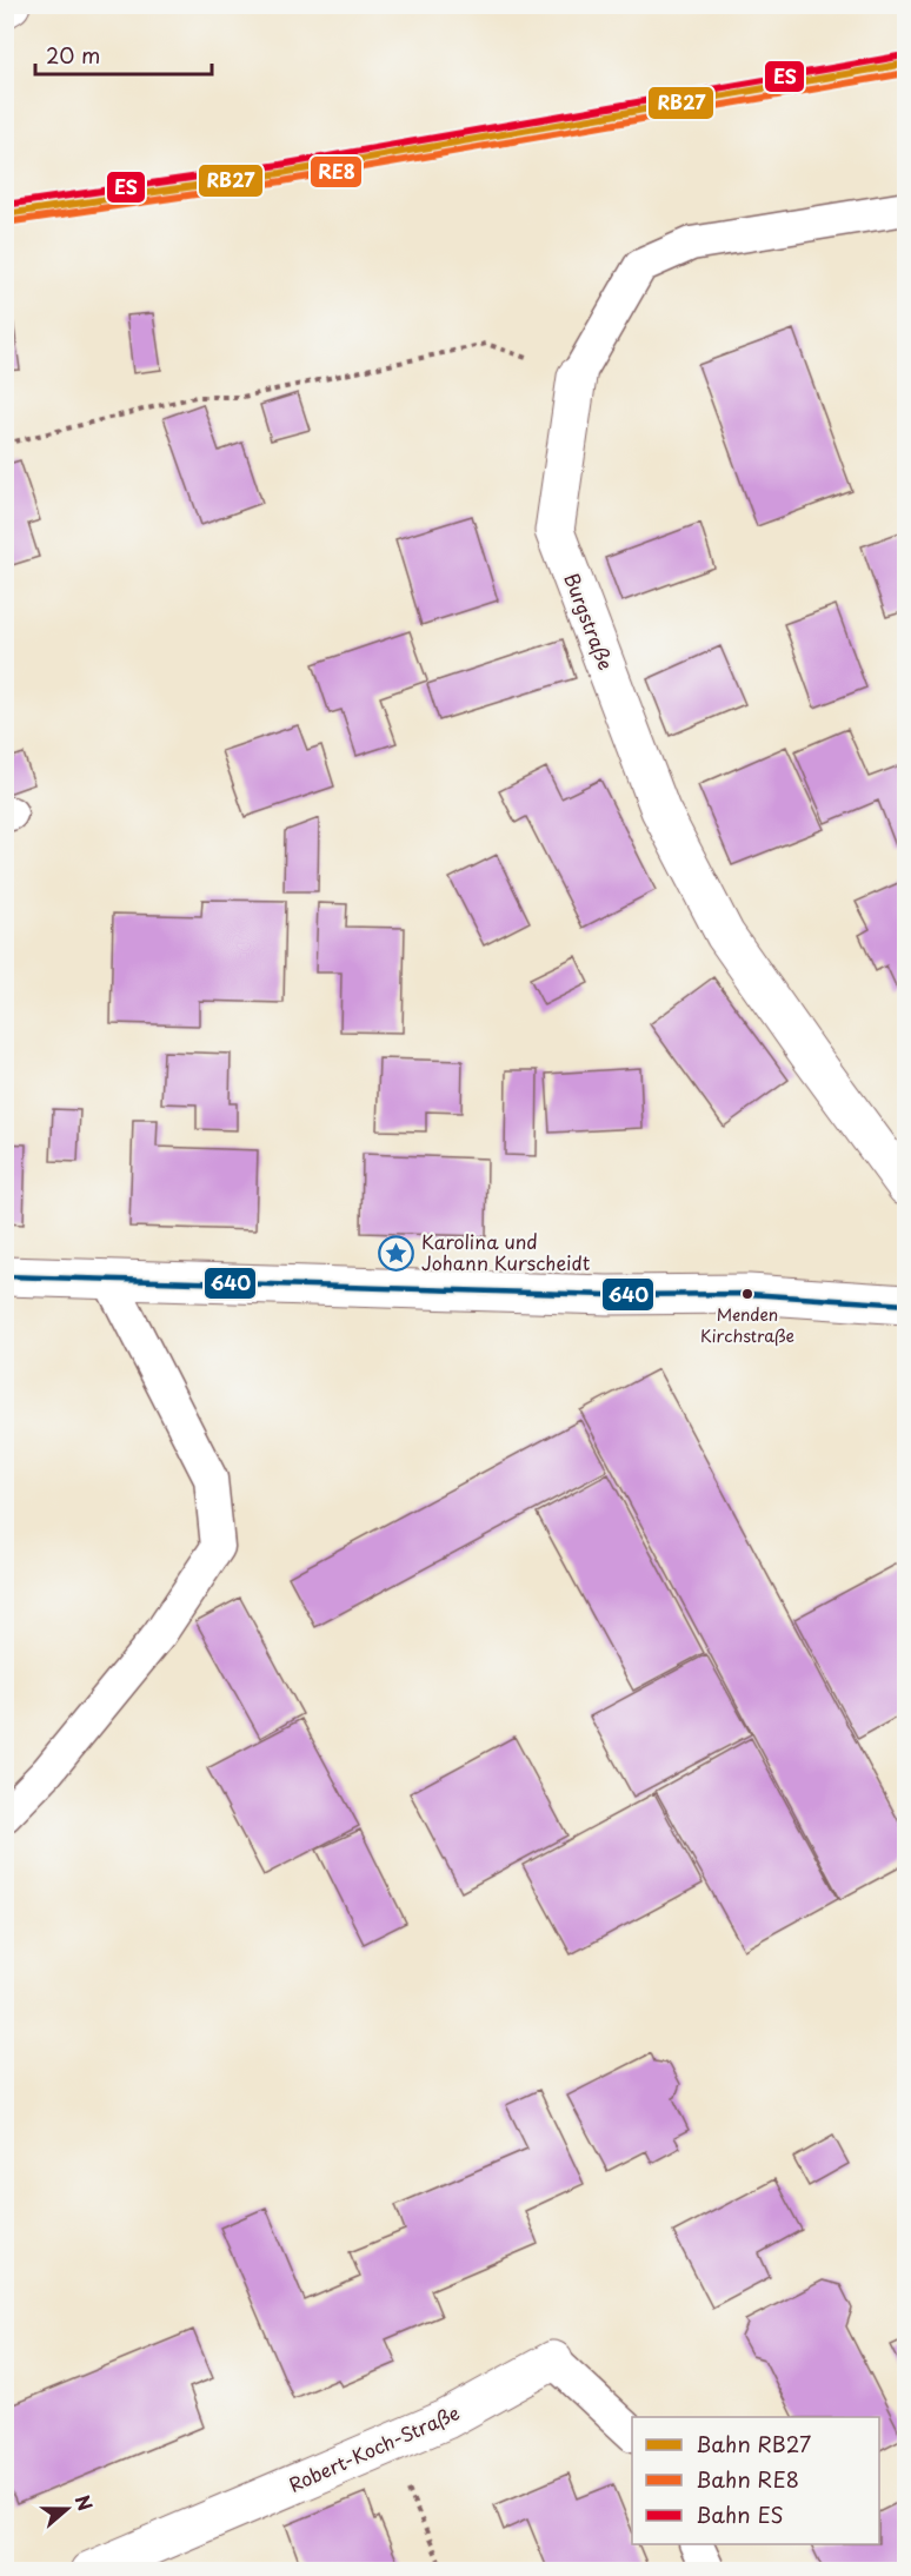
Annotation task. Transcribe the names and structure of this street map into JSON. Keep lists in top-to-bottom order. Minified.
{"streets":{"street":["Burgstraße","Robert-Koch-Straße"]},"places":{"place":["Karolina und Johann Kurscheidt"],"other":["Menden Kirchstraße"]},"lines":["rail line ES","rail line RB27","rail line RE8","transit line 640"],"legend":["Bahn RB27","Bahn RE8","Bahn ES"],"scale_bar":"20 m","north":"right"}
